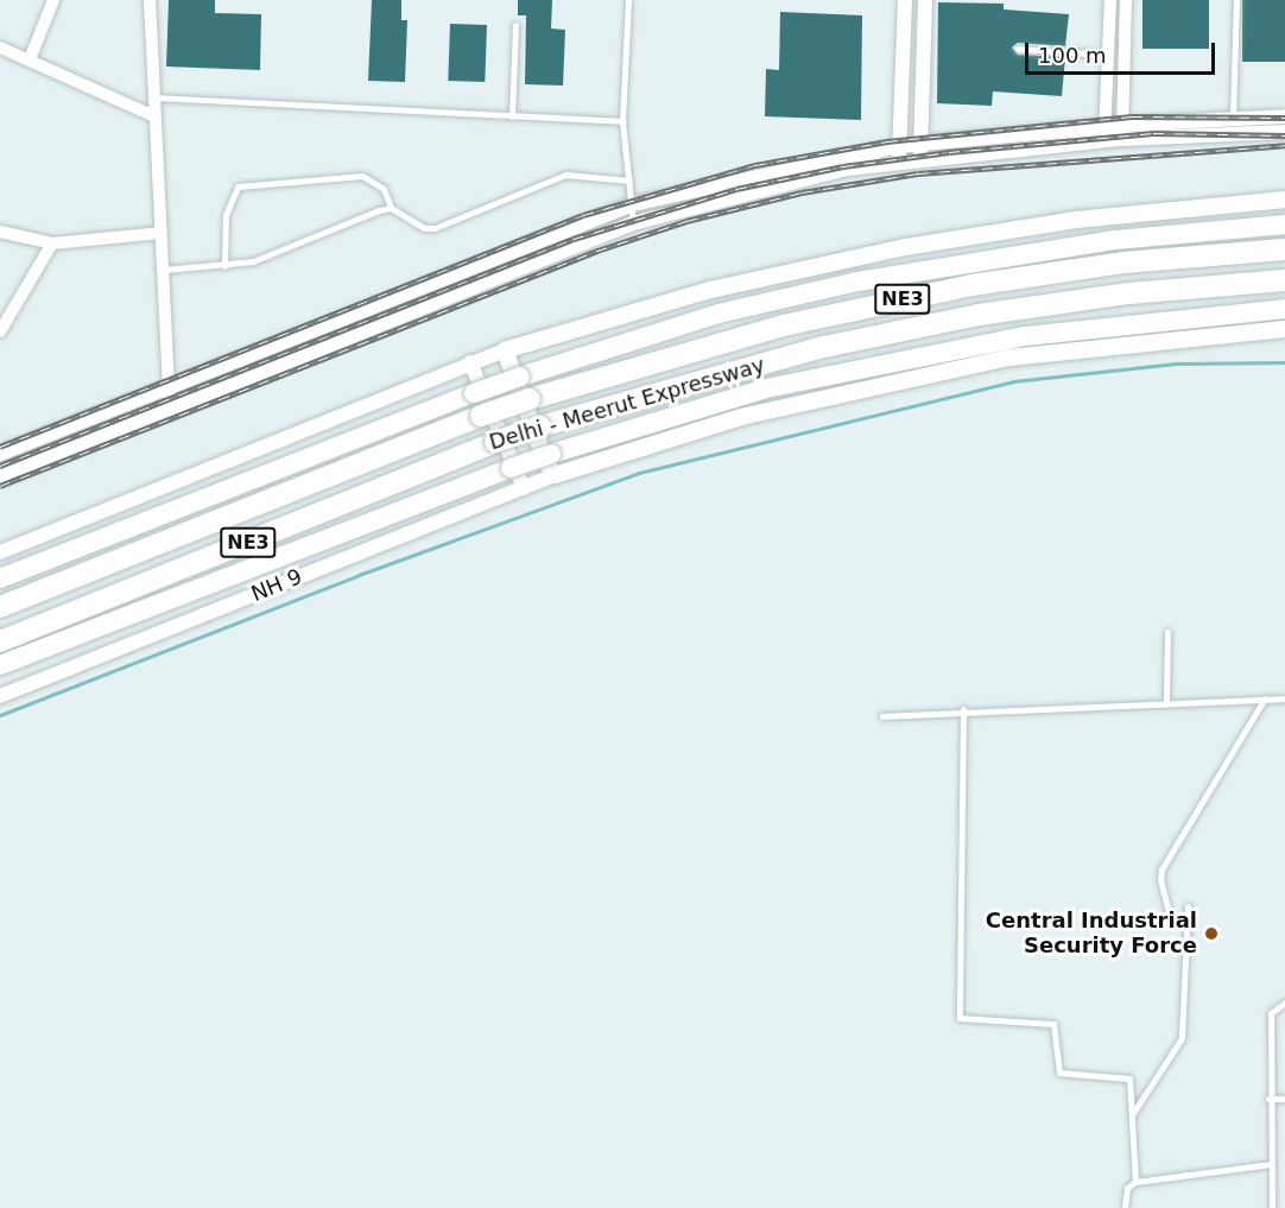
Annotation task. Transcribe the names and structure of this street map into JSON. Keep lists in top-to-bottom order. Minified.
{"streets":{"highway":["NE3","Delhi - Meerut Expressway"],"street":["NH 9"]},"places":["Central Industrial Security Force"],"scale_bar":"100 m"}
